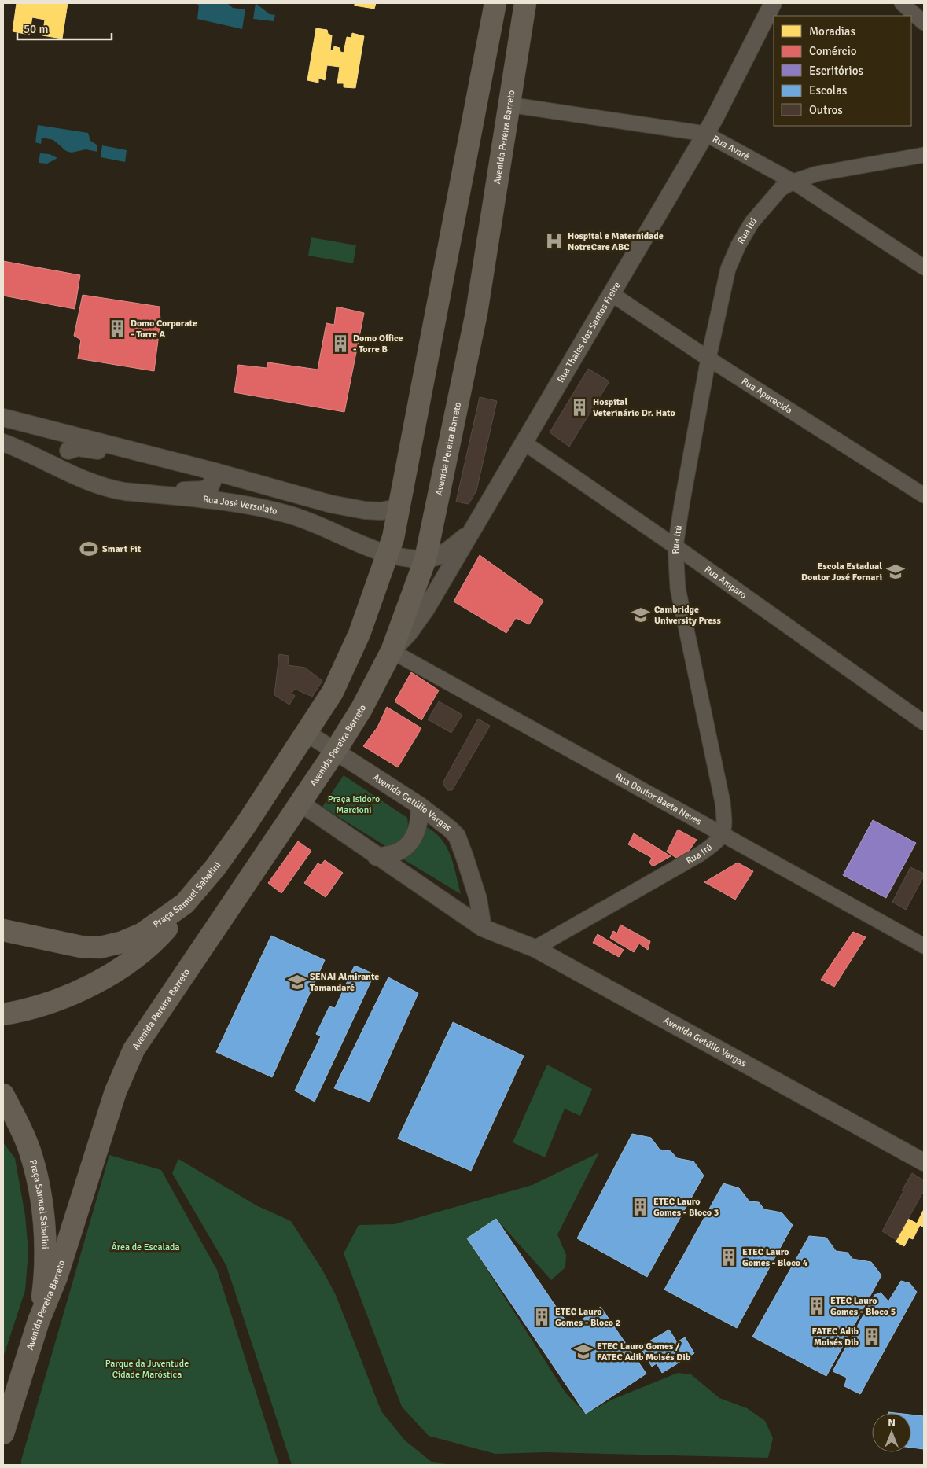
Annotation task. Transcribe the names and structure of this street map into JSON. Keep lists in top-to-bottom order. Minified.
{"streets":{"main road":["Avenida Pereira Barreto","Praça Samuel Sabatini"],"street":["Rua Avaré","Rua Itú","Rua Thales dos Santos Freire","Rua Aparecida","Rua José Versolato","Rua Amparo","Rua Doutor Baeta Neves","Avenida Getúlio Vargas"]},"crossings":[["Avenida Pereira Barreto","Rua Avaré"],["Avenida Pereira Barreto","Rua Thales dos Santos Freire"],["Avenida Pereira Barreto","Rua José Versolato"],["Avenida Pereira Barreto","Rua Doutor Baeta Neves"],["Avenida Pereira Barreto","Avenida Getúlio Vargas"],["Avenida Pereira Barreto","Praça Samuel Sabatini"],["Rua Avaré","Rua Itú"],["Rua Avaré","Rua Thales dos Santos Freire"],["Rua Itú","Rua Aparecida"],["Rua Itú","Rua Amparo"],["Rua Itú","Rua Doutor Baeta Neves"],["Rua Itú","Avenida Getúlio Vargas"],["Rua Thales dos Santos Freire","Rua Aparecida"],["Rua Thales dos Santos Freire","Rua José Versolato"],["Rua Thales dos Santos Freire","Rua Amparo"],["Rua Thales dos Santos Freire","Rua Doutor Baeta Neves"],["Avenida Getúlio Vargas","Praça Samuel Sabatini"]],"parks":["Praça Isidoro Marcioni","Área de Escalada","Parque da Juventude Cidade Maróstica"],"places":{"hospital":["Hospital e Maternidade NotreCare ABC"],"building":["Domo Corporate - Torre A","Domo Office - Torre B","Hospital Veterinário Dr. Hato","ETEC Lauro Gomes - Bloco 3","ETEC Lauro Gomes - Bloco 4","ETEC Lauro Gomes - Bloco 5","ETEC Lauro Gomes - Bloco 2","FATEC Adib Moisés Dib"],"sports":["Smart Fit"],"school or university":["Escola Estadual Doutor José Fornari","Cambridge University Press","SENAI Almirante Tamandaré","ETEC Lauro Gomes / FATEC Adib Moisés Dib"]},"legend":["Moradias","Comércio","Escritórios","Escolas","Outros"],"scale_bar":"50 m","north":"top"}
